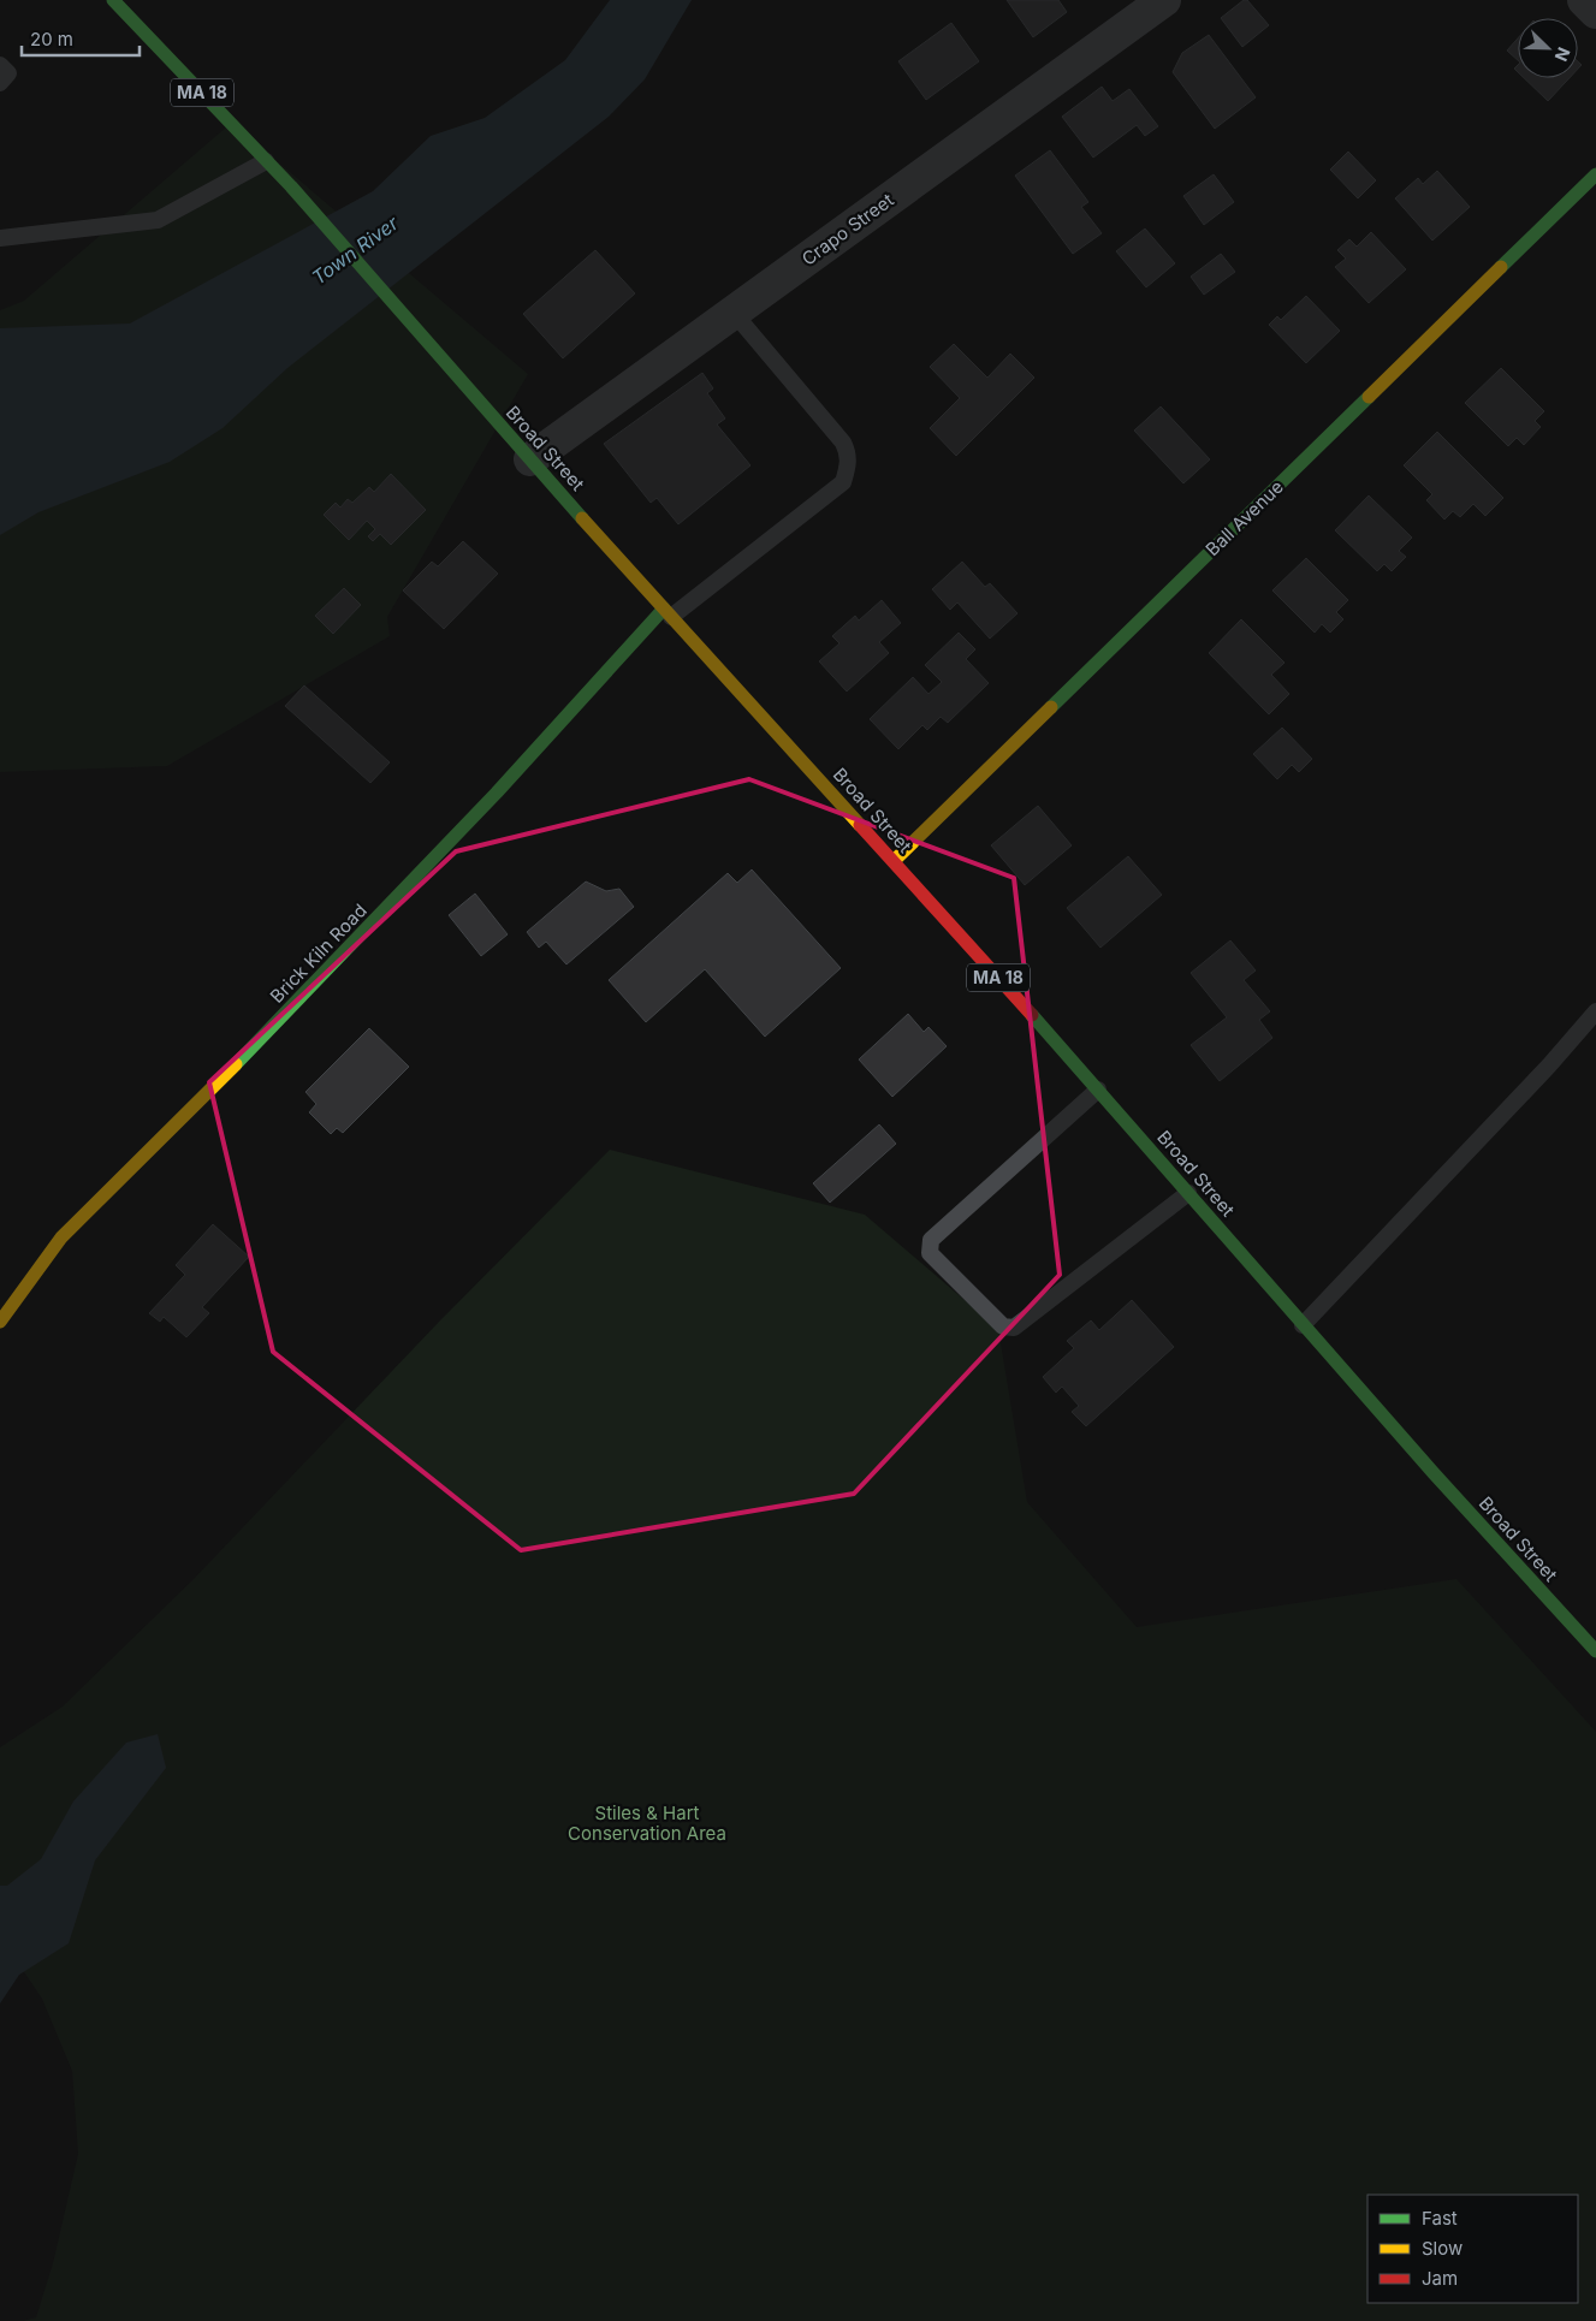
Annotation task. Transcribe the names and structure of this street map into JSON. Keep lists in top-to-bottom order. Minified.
{"streets":{"main road":["MA 18","Broad Street","Ball Avenue","Brick Kiln Road"],"street":["Crapo Street"]},"crossings":[["Crapo Street","Broad Street"],["Broad Street","Ball Avenue"],["Broad Street","Brick Kiln Road"]],"water":["Town River"],"parks":["Stiles & Hart Conservation Area"],"legend":["Fast","Slow","Jam"],"scale_bar":"20 m","north":"bottom right"}
